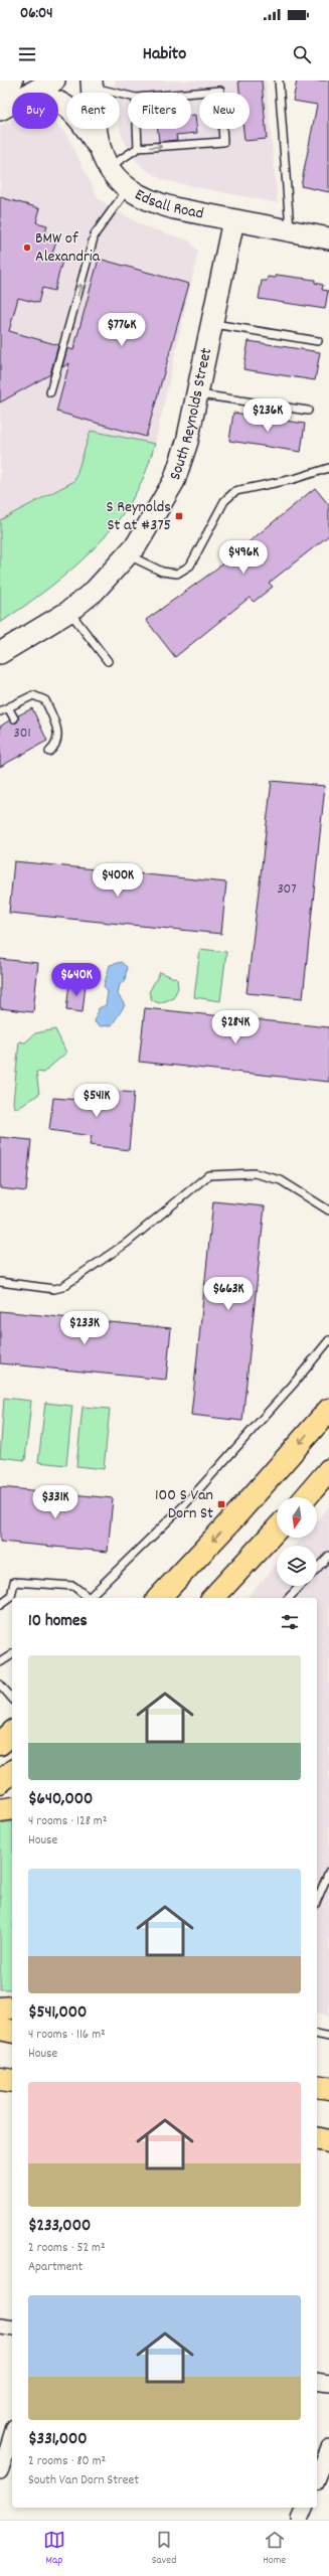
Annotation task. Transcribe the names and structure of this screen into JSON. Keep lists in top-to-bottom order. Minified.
{"streets":{"street":["Edsall Road","South Reynolds Street"]},"crossings":[["Edsall Road","South Reynolds Street"]],"places":{"other":["BMW of Alexandria"],"transit":["S Reynolds St at #375","100 S Van Dorn St"]},"house_numbers":["301","307"],"north":"bottom","page":{"status":"06:04","header":"Habito","chip":["Buy","Rent","Filters","New"],"price":["$776K","$236K","$496K","$400K","$640K","$284K","$541K","$663K","$233K","$331K"],"heading":"10 homes","list":[{"name":"$640,000","note":"4 rooms · 128 m² · House"},{"name":"$541,000","note":"4 rooms · 116 m² · House"},{"name":"$233,000","note":"2 rooms · 52 m² · Apartment"},{"name":"$331,000","note":"2 rooms · 80 m² · South Van Dorn Street"}],"tabs":["Map","Saved","Home"]}}
